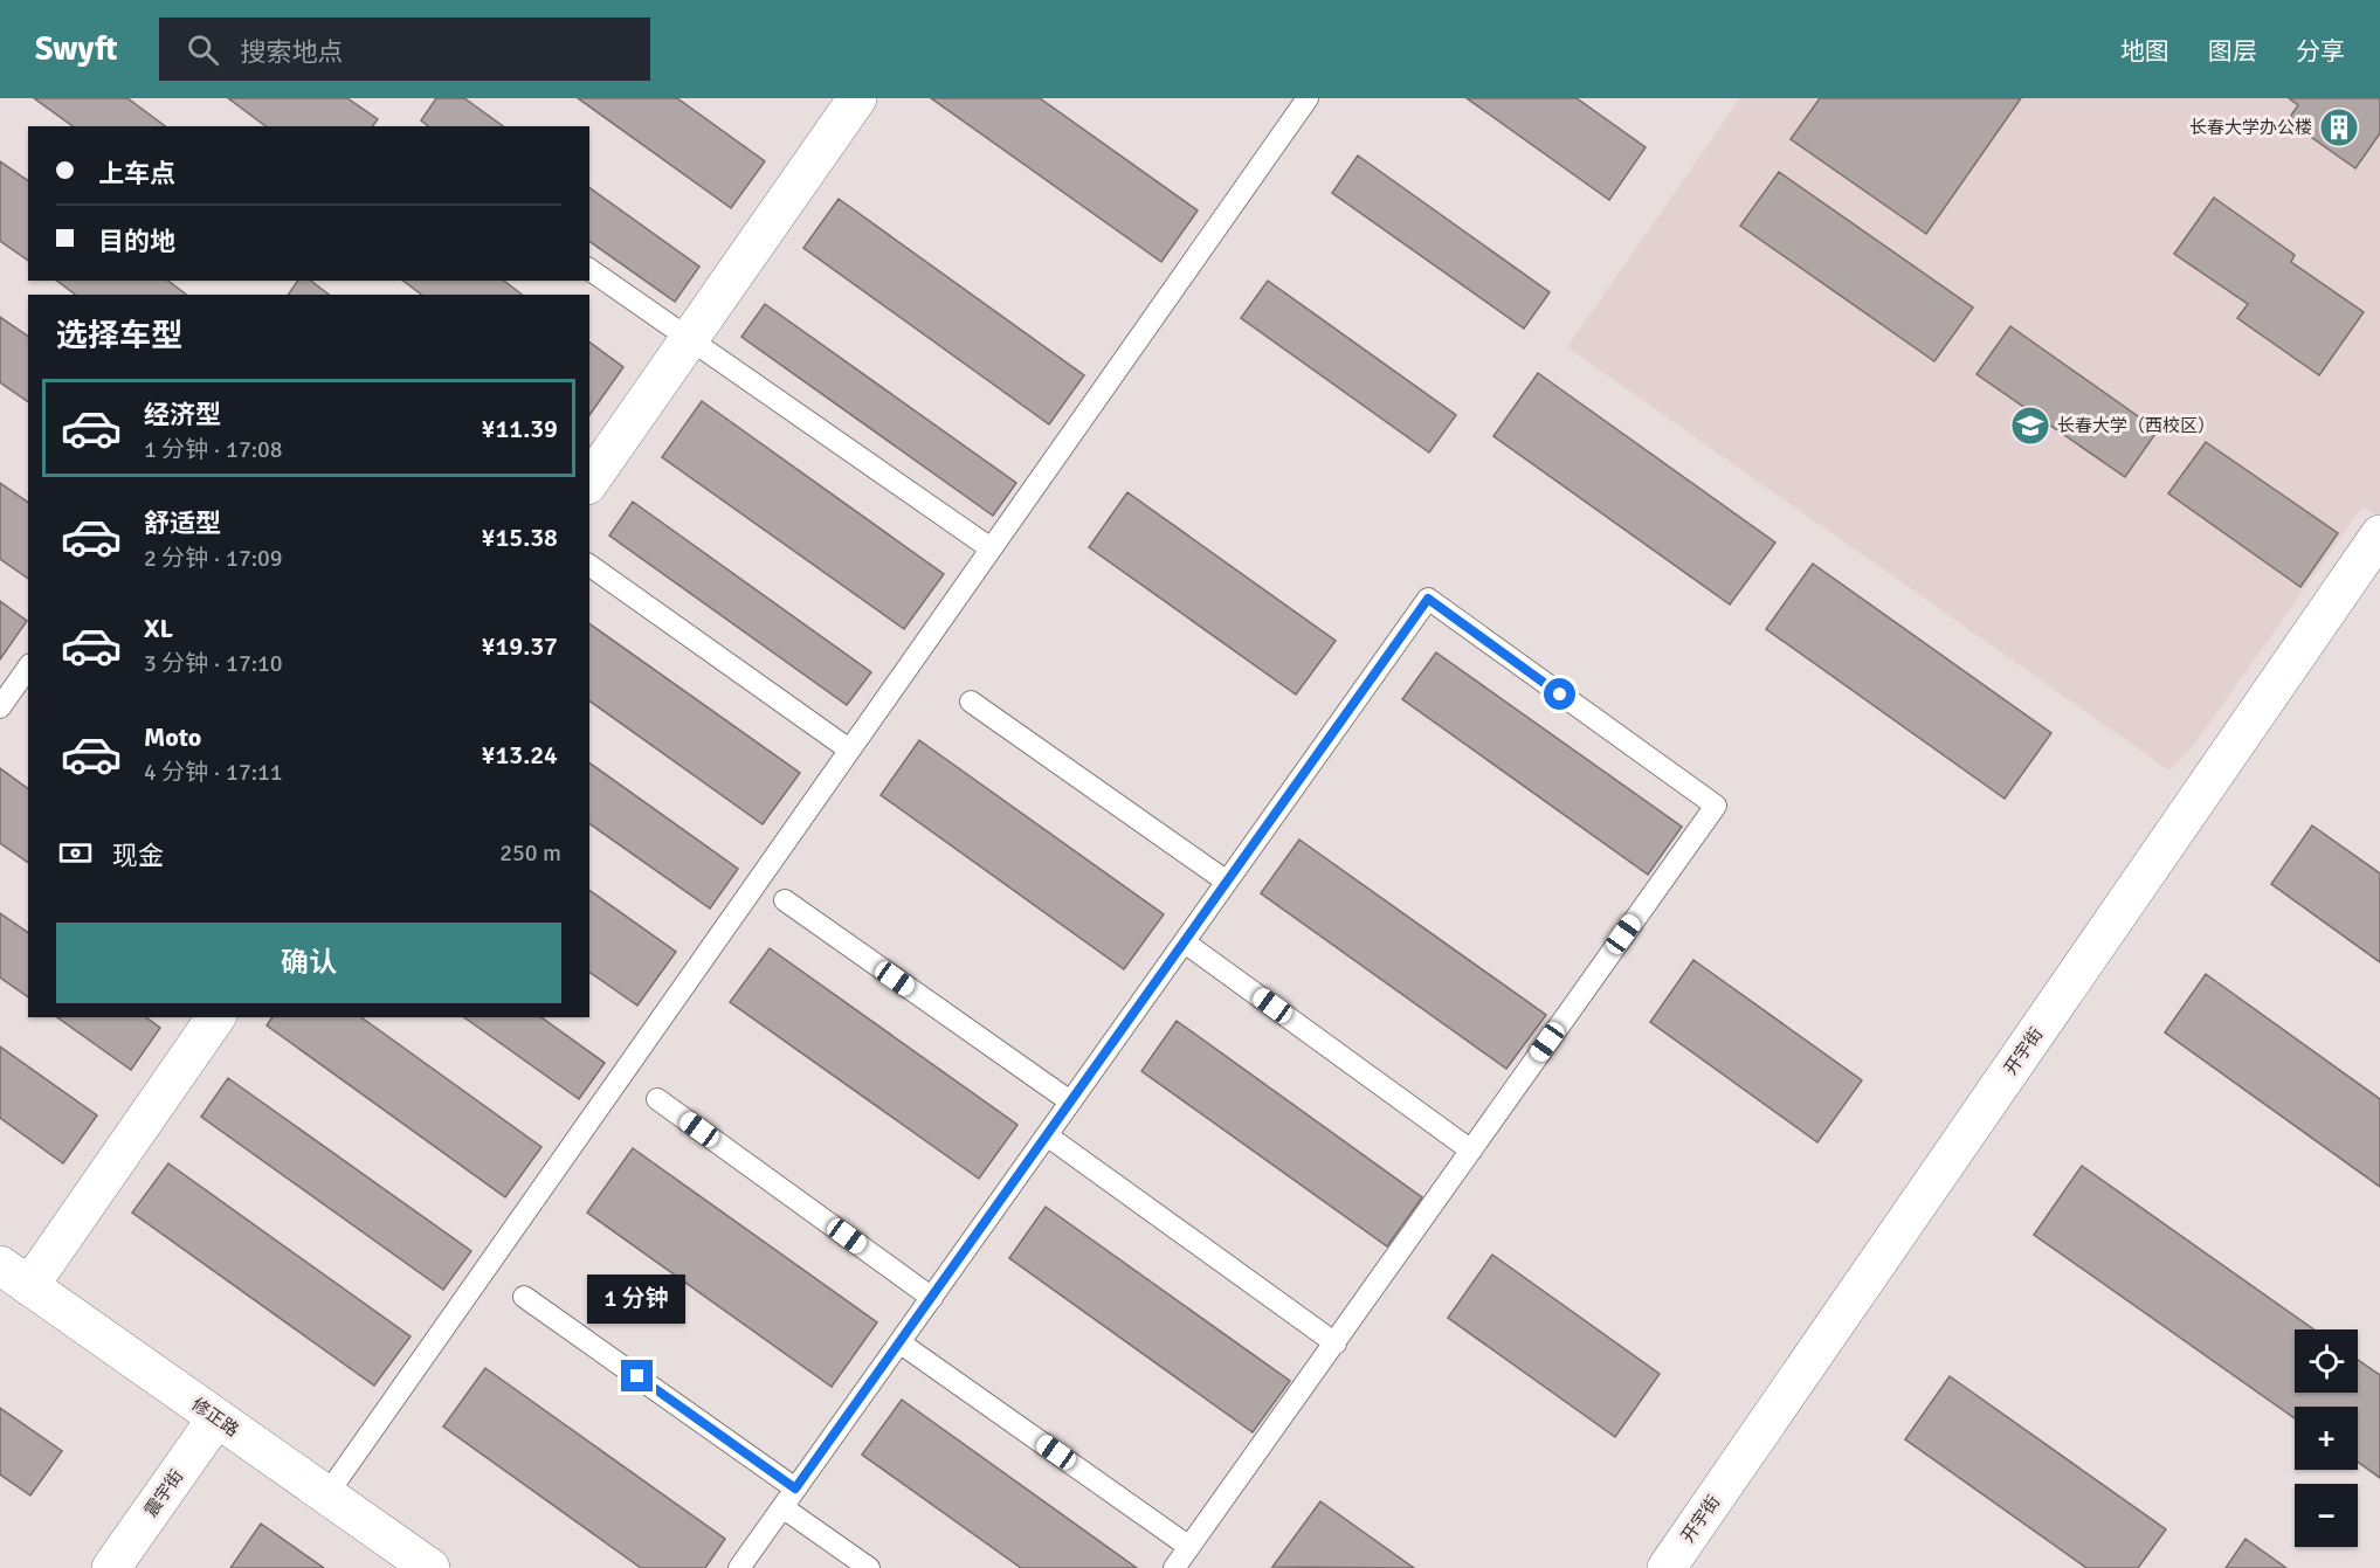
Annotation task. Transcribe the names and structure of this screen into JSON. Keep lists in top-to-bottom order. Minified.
{"streets":{"street":["开宇街","修正路","震宇街"]},"crossings":[["修正路","震宇街"]],"places":{"building":["长春大学办公楼"],"school or university":["长春大学（西校区）"]},"page":{"header":"Swyft","search":"搜索地点","nav":["地图","图层","分享"],"banner":["上车点","目的地"],"heading":"选择车型","list":[{"name":"经济型","note":"1 分钟 · 17:08","value":"¥11.39"},{"name":"舒适型","note":"2 分钟 · 17:09","value":"¥15.38"},{"name":"XL","note":"3 分钟 · 17:10","value":"¥19.37"},{"name":"Moto","note":"4 分钟 · 17:11","value":"¥13.24"}],"pay":["现金","250 m"],"buttons":"确认","bubble":"1 分钟","map_buttons":["+","−"]}}
